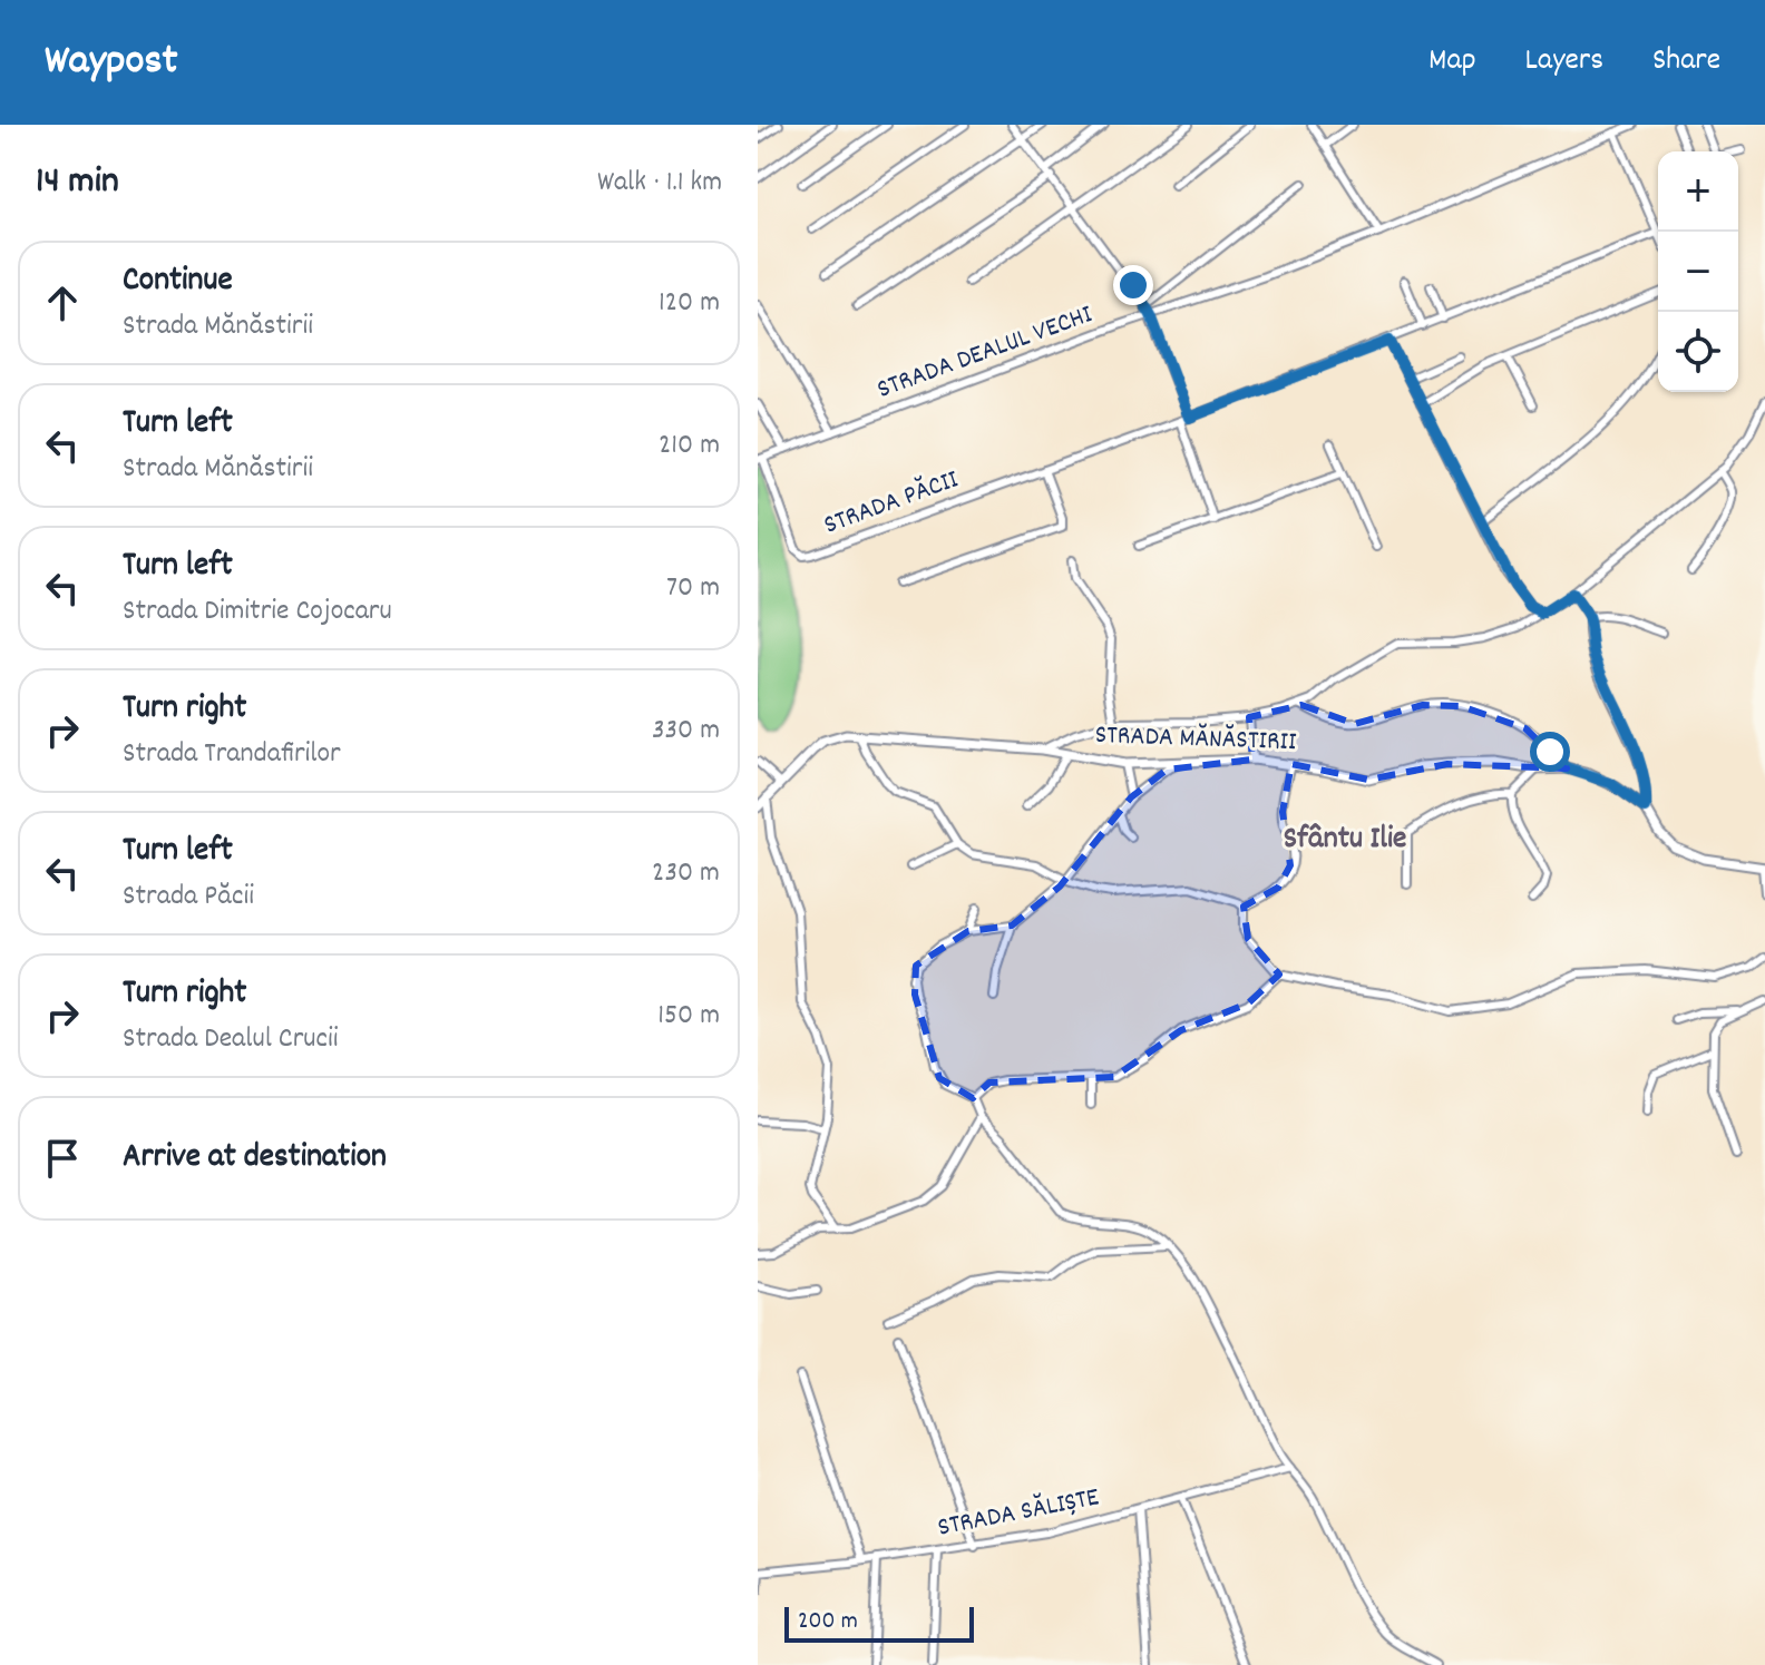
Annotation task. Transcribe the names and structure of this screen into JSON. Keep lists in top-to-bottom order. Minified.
{"streets":{"street":["STRADA DEALUL VECHI","STRADA PĂCII","STRADA MĂNĂSTIRII","STRADA SĂLIȘTE"]},"crossings":[["STRADA DEALUL VECHI","STRADA PĂCII"]],"districts":["Sfântu Ilie"],"scale_bar":"200 m","page":{"header":"Waypost","nav":["Map","Layers","Share"],"heading":["14 min","Walk · 1.1 km"],"map_buttons":["+","−"],"list":[["Continue","Strada Mănăstirii","120 m"],["Turn left","Strada Mănăstirii","210 m"],["Turn left","Strada Dimitrie Cojocaru","70 m"],["Turn right","Strada Trandafirilor","330 m"],["Turn left","Strada Păcii","230 m"],["Turn right","Strada Dealul Crucii","150 m"],"Arrive at destination"],"scale":"200 m"}}
